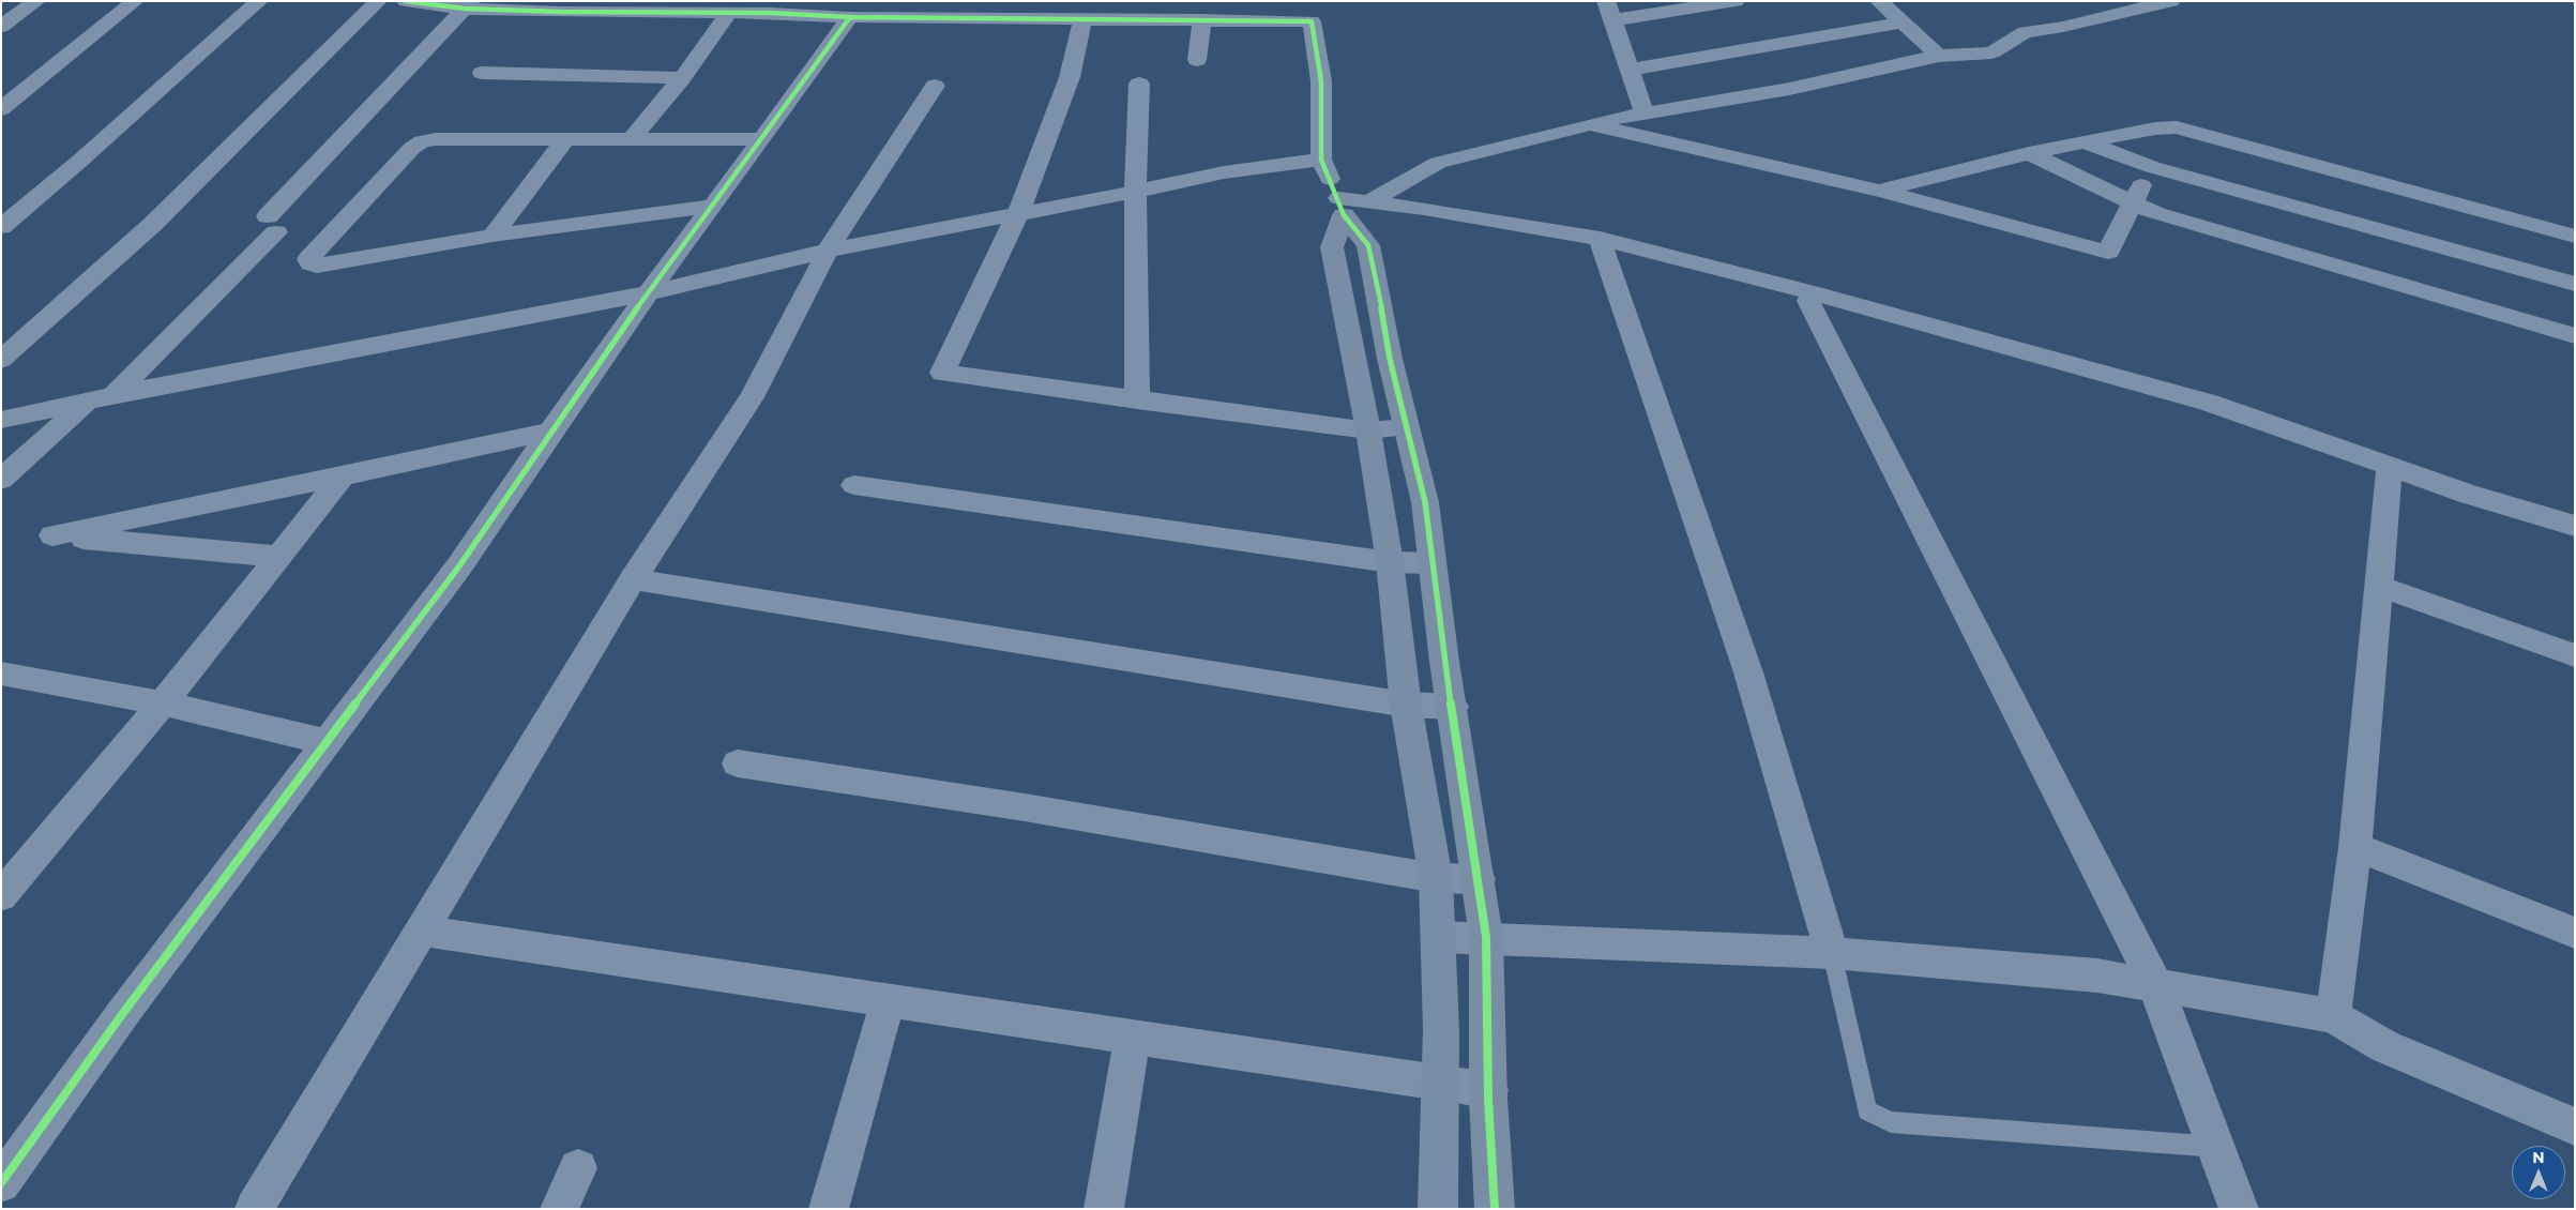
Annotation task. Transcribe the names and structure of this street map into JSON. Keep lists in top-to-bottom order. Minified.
{"north":"top"}
